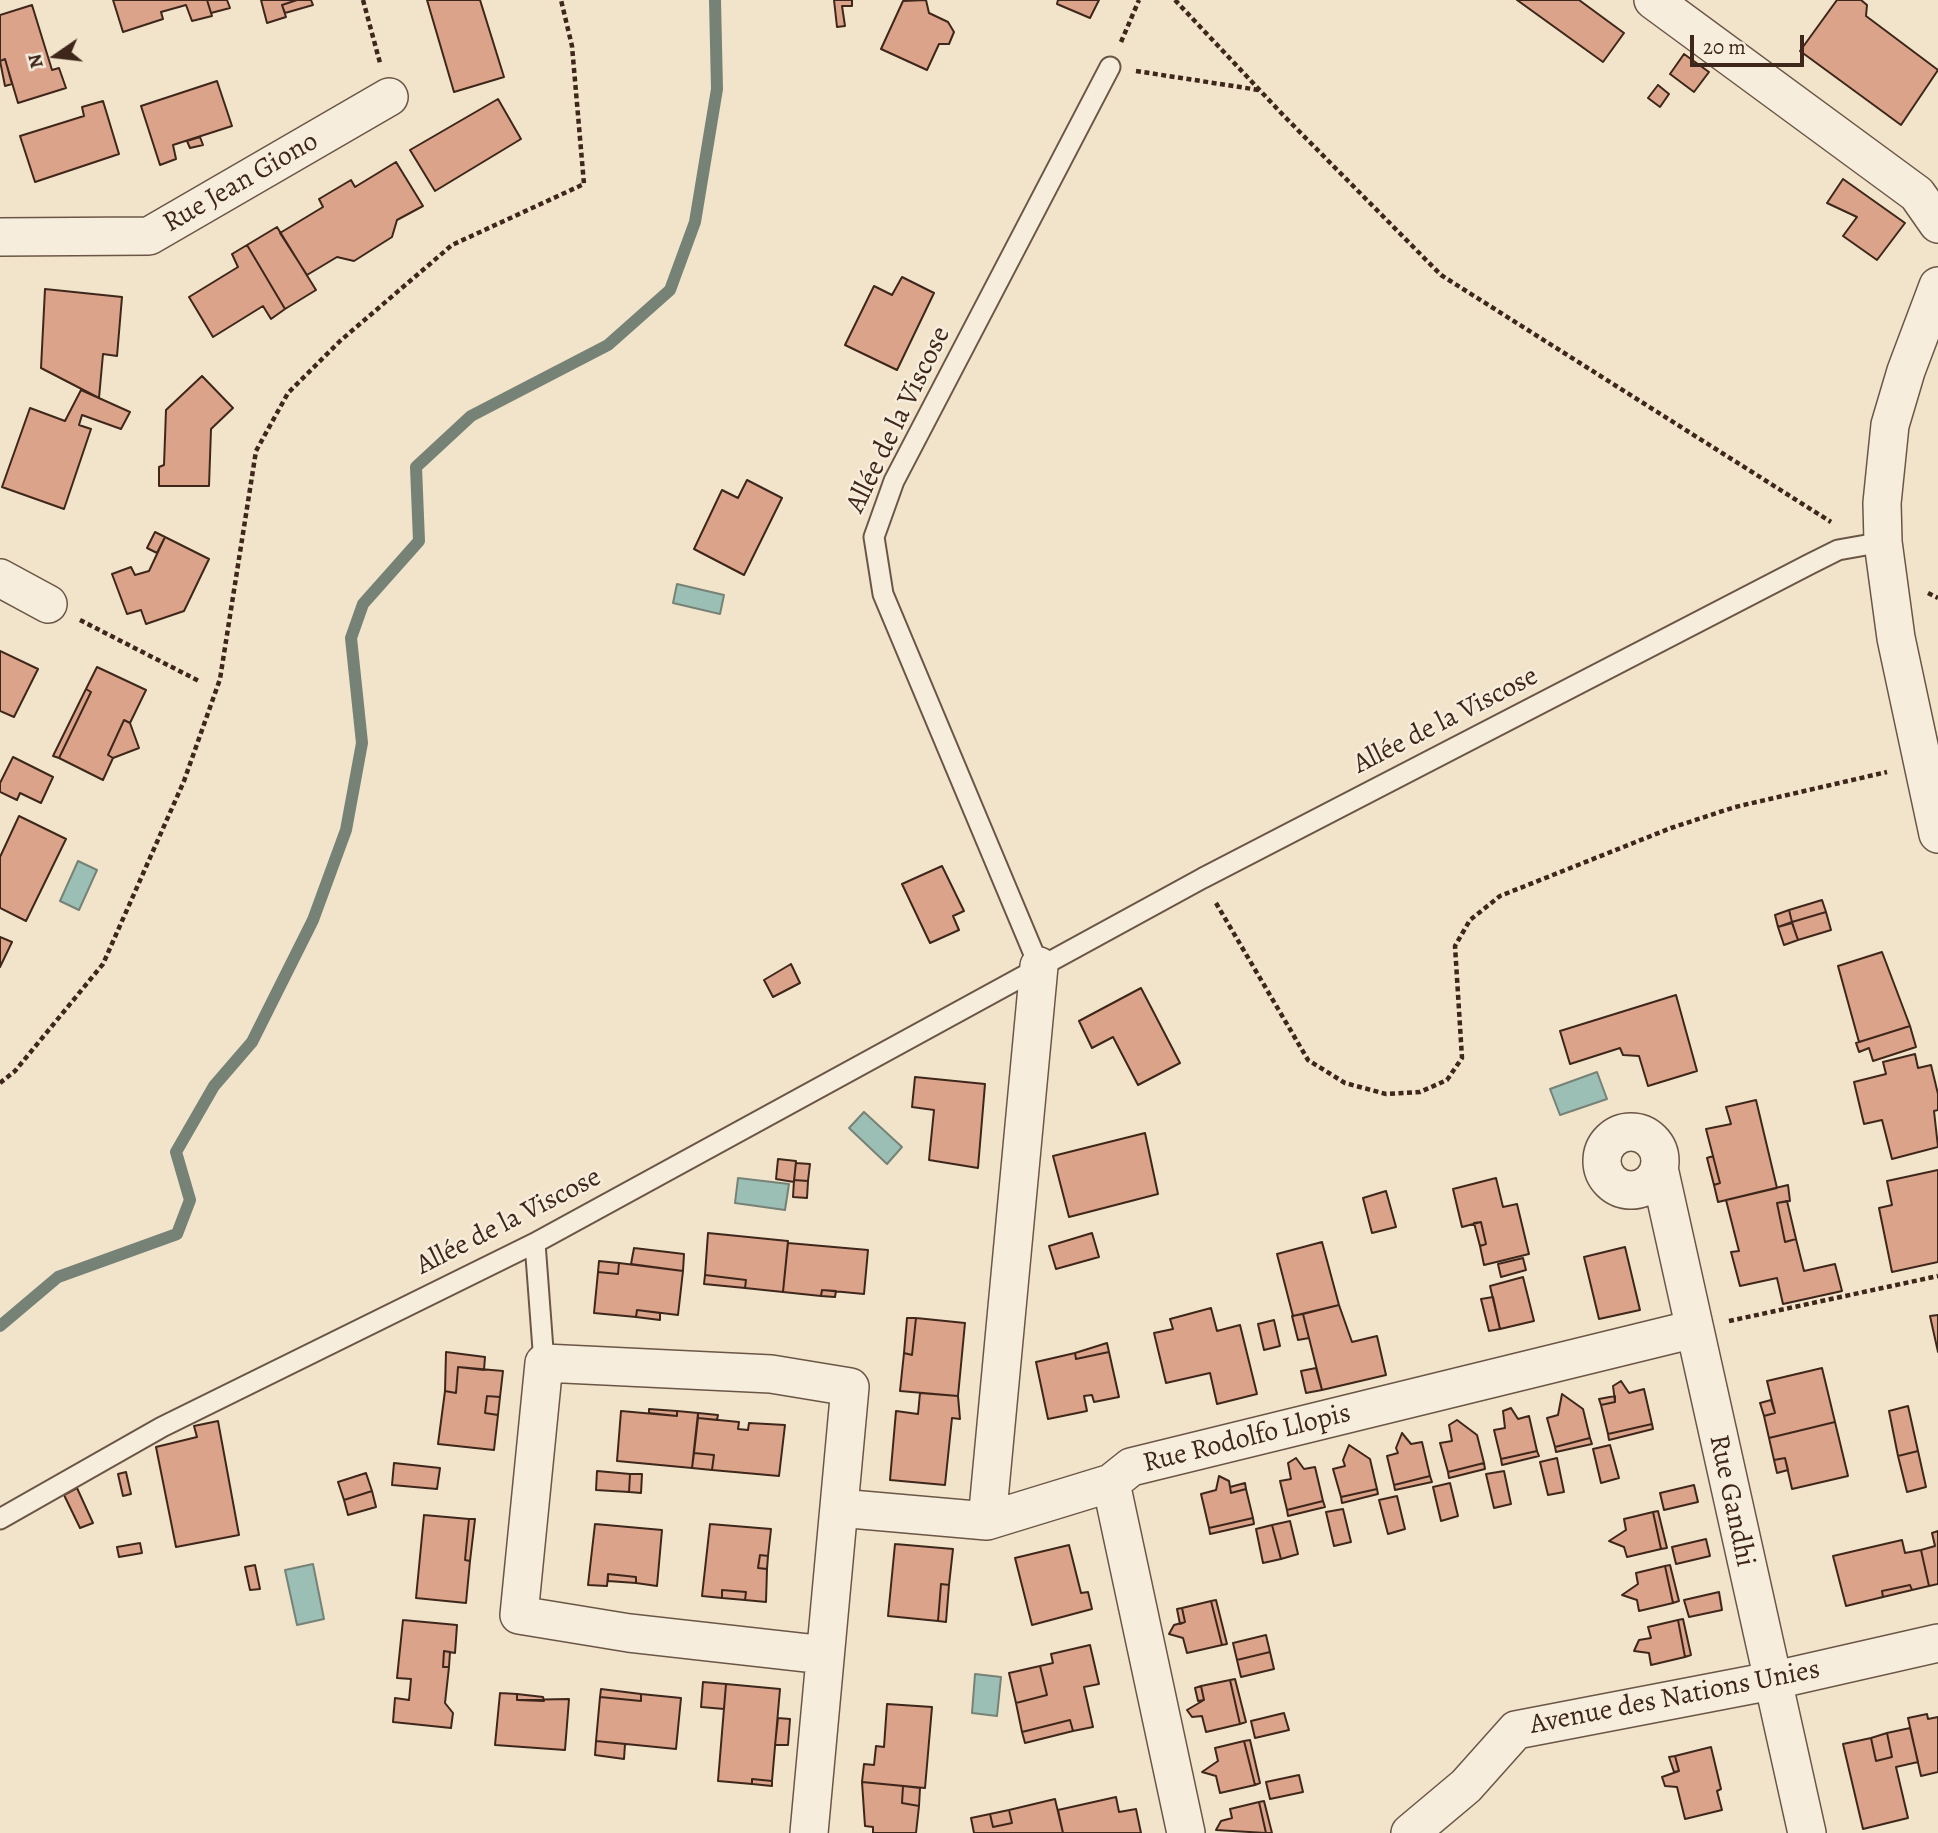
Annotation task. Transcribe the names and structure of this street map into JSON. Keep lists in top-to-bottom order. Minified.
{"streets":{"street":["Rue Jean Giono","Rue Rodolfo Llopis","Rue Gandhi","Avenue des Nations Unies"],"lane":["Allée de la Viscose"]},"crossings":[["Rue Rodolfo Llopis","Rue Gandhi"],["Rue Gandhi","Avenue des Nations Unies"]],"scale_bar":"20 m","north":"left"}
